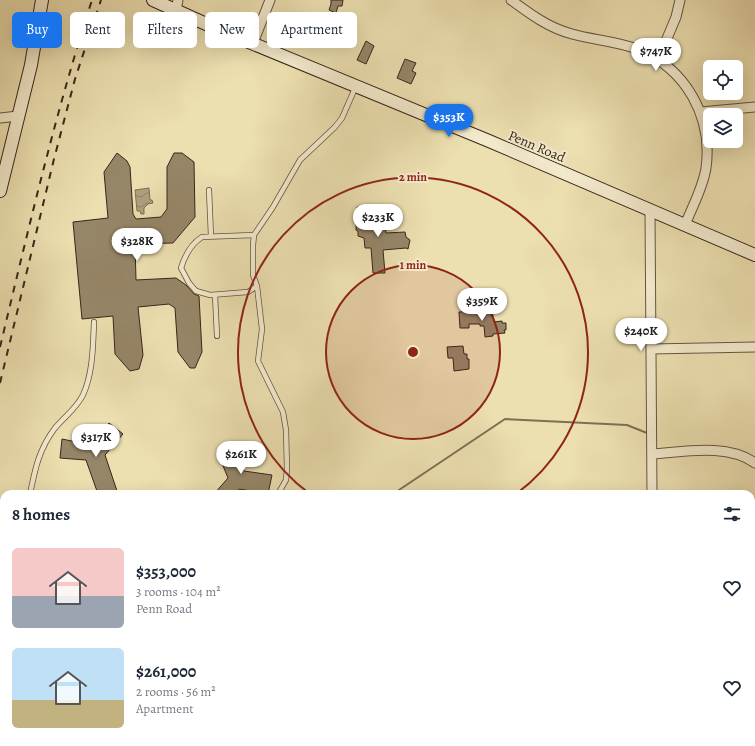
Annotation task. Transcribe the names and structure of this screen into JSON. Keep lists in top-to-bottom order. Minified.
{"streets":{"street":["Penn Road"]},"page":{"chip":["Buy","Rent","Filters","New","Apartment"],"price":["$747K","$353K","$233K","$328K","$359K","$240K","$317K","$261K"],"heading":"8 homes","list":[{"name":"$353,000","note":"3 rooms · 104 m² · Penn Road"},{"name":"$261,000","note":"2 rooms · 56 m² · Apartment"}]},"rings":["2 min","1 min"]}
